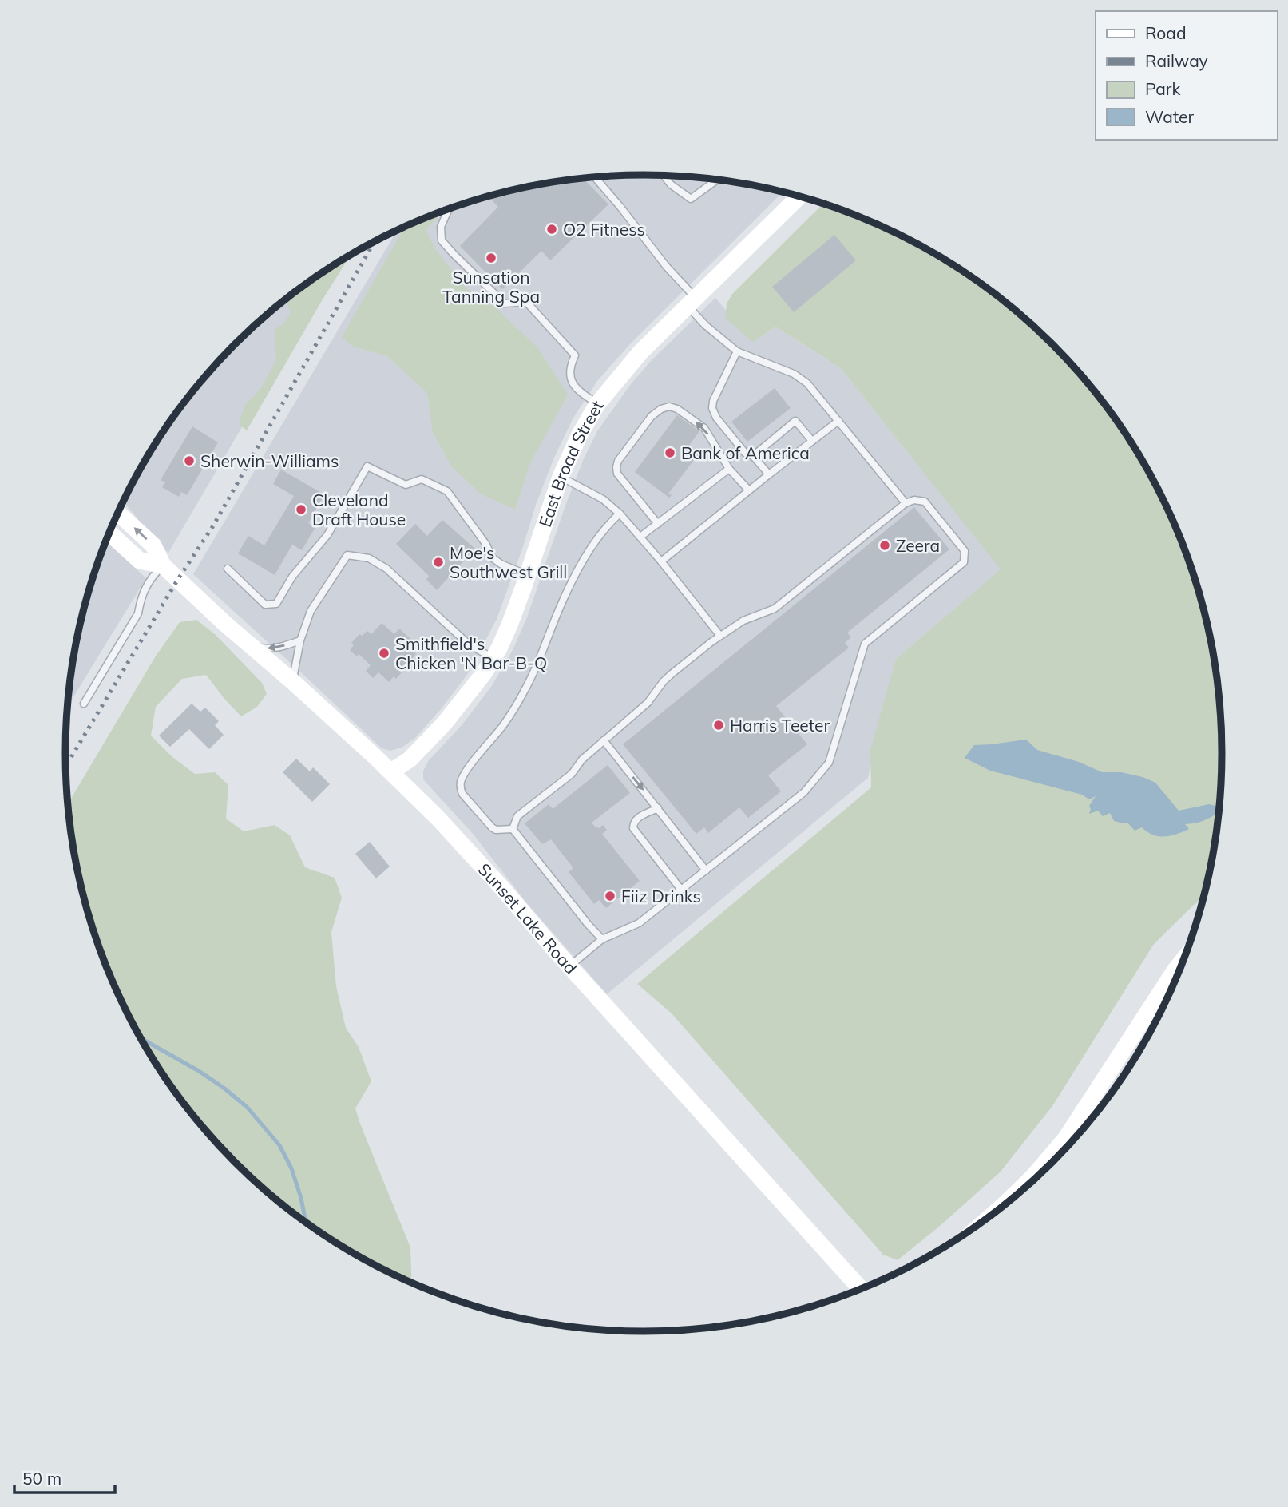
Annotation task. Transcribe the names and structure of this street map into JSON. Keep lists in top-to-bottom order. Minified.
{"streets":{"main road":["East Broad Street","Sunset Lake Road"]},"crossings":[["East Broad Street","Sunset Lake Road"]],"places":["O2 Fitness","Sunsation Tanning Spa","Bank of America","Sherwin-Williams","Cleveland Draft House","Zeera","Moe's Southwest Grill","Smithfield's Chicken 'N Bar-B-Q","Harris Teeter","Fiiz Drinks"],"legend":["Road","Railway","Park","Water"],"scale_bar":"50 m"}
